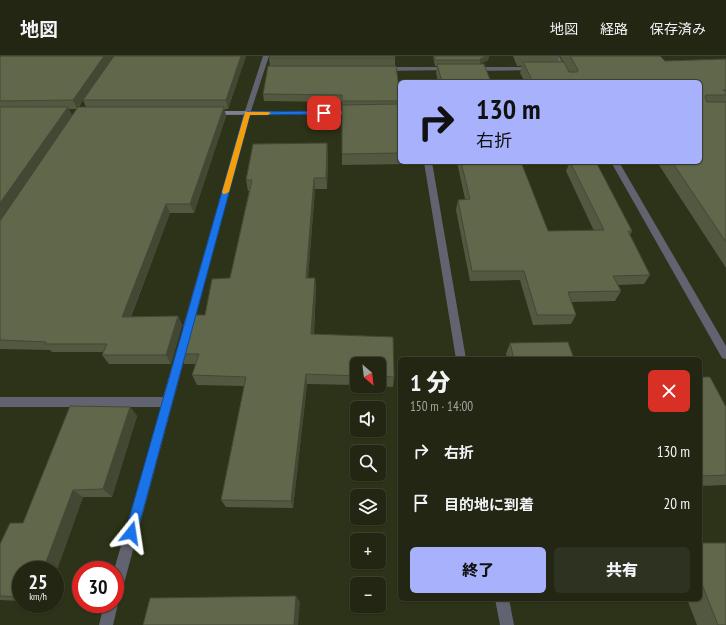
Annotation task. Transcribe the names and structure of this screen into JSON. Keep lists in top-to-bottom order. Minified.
{"north":"bottom right","page":{"header":"地図","nav":["地図","経路","保存済み"],"turn":["130 m","右折"],"map_buttons":["+","−"],"heading":["1 分","150 m · 14:00"],"list":[{"name":"右折","value":"130 m"},{"name":"目的地に到着","value":"20 m"}],"buttons":["終了","共有"],"speed":"25 km/h","limit":"30"}}
